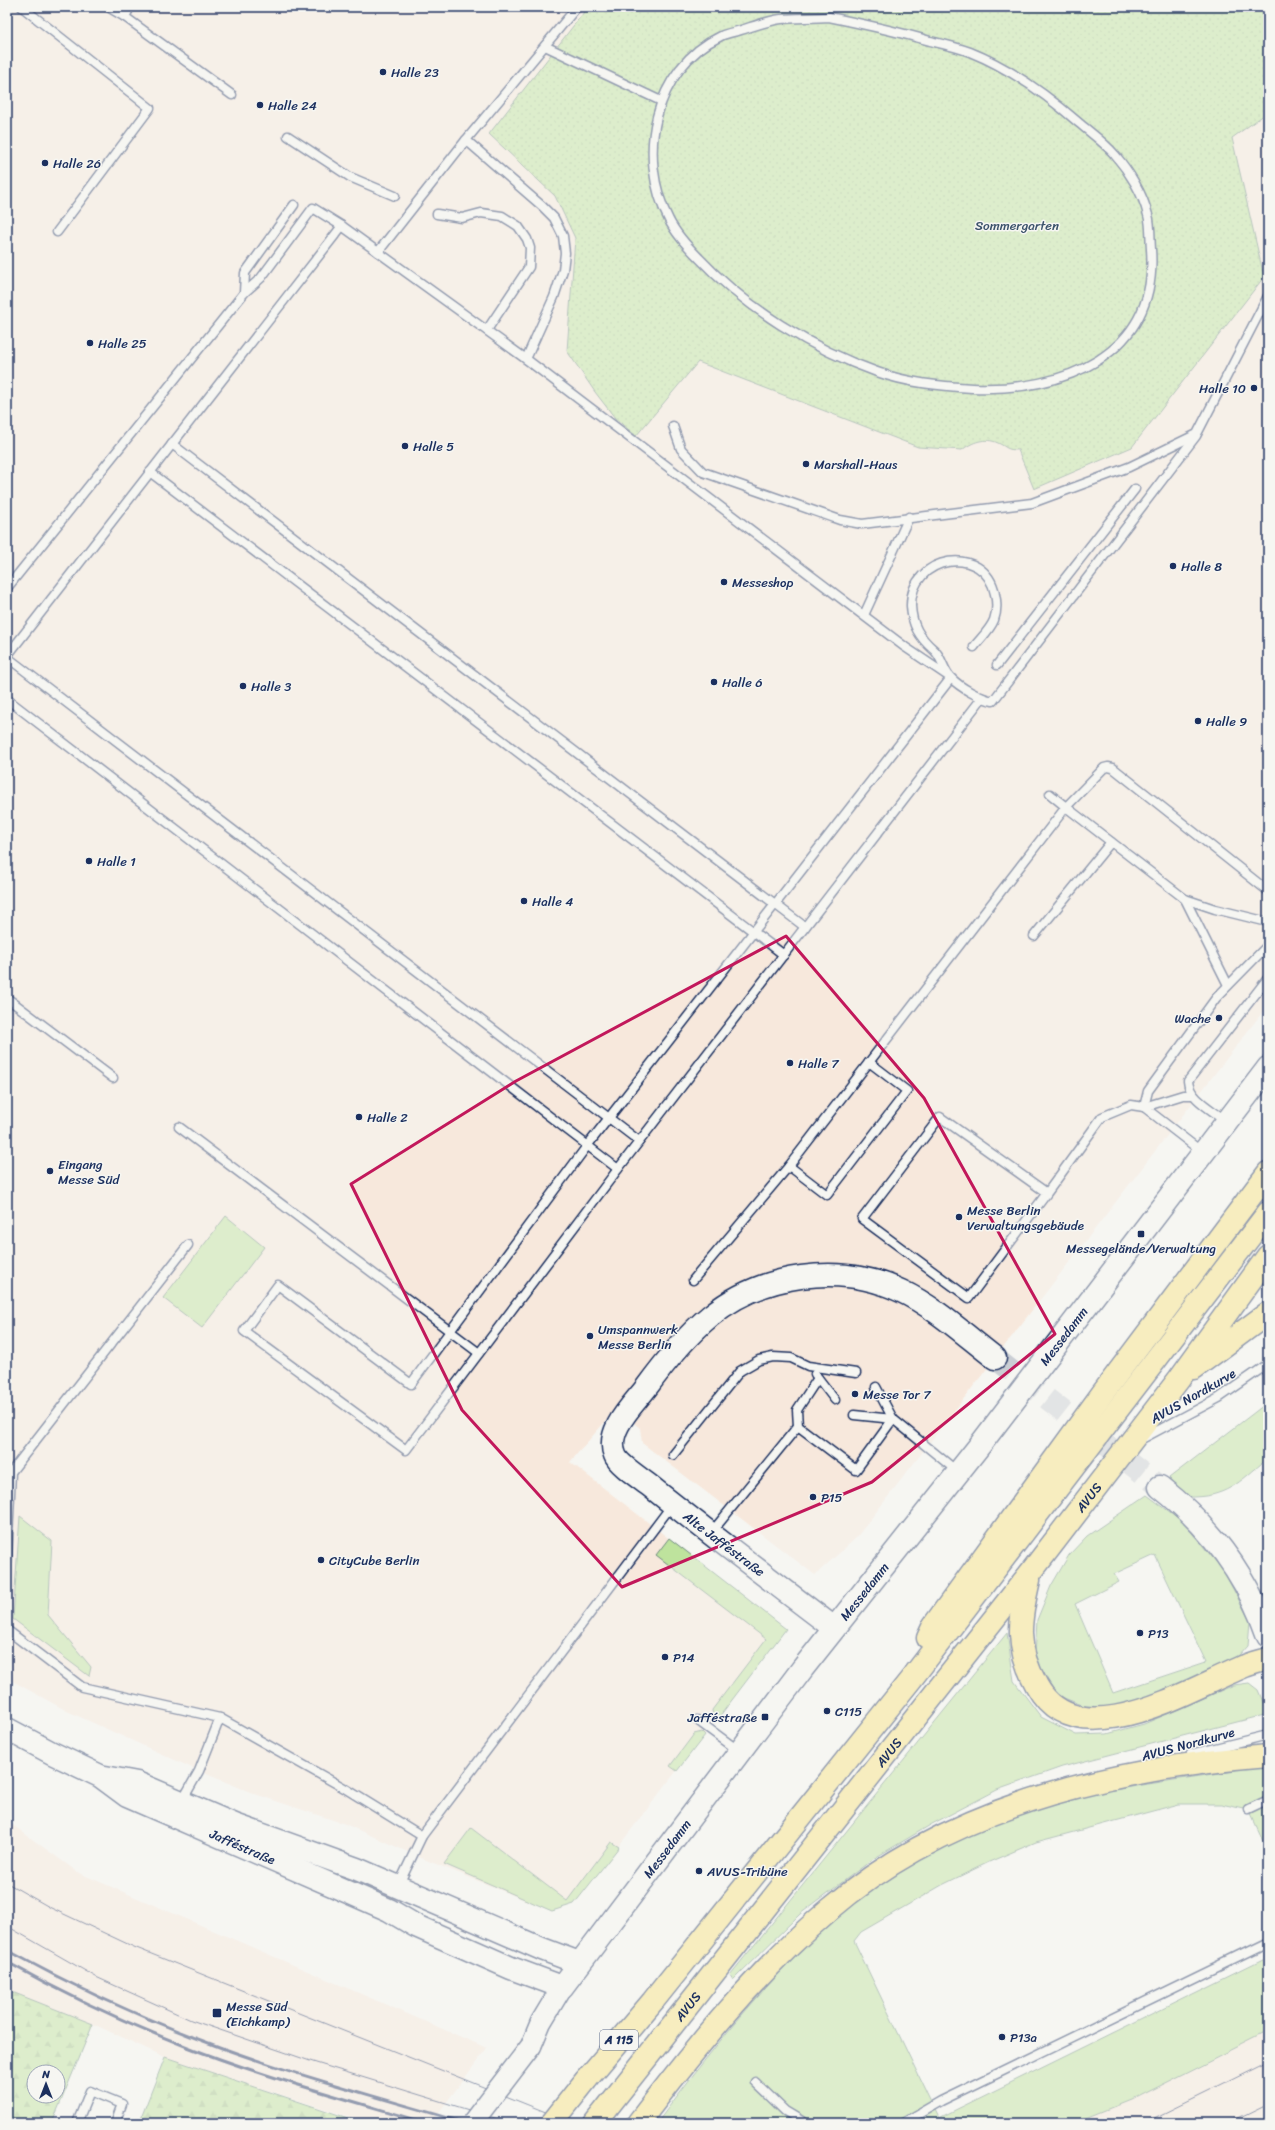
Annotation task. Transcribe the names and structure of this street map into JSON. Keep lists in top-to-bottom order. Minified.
{"streets":{"highway":["AVUS","A 115"],"main road":["Messedamm","Alte Jafféstraße","Jafféstraße"],"lane":["AVUS Nordkurve"]},"crossings":[["Messedamm","Alte Jafféstraße"],["Messedamm","Jafféstraße"],["AVUS Nordkurve","AVUS"]],"parks":["Sommergarten"],"places":{"other":["Halle 23","Halle 24","Halle 26","Halle 25","Halle 10","Halle 5","Marshall-Haus","Halle 8","Messeshop","Halle 6","Halle 3","Halle 9","Halle 1","Halle 4","Wache","Halle 7","Halle 2","Eingang Messe Süd","Messe Berlin Verwaltungsgebäude","Umspannwerk Messe Berlin","Messe Tor 7","P15","CityCube Berlin","P13","P14","C115","AVUS-Tribüne","P13a"],"transit":["Messegelände/Verwaltung","Jafféstraße","Messe Süd (Eichkamp)"]},"north":"top"}
